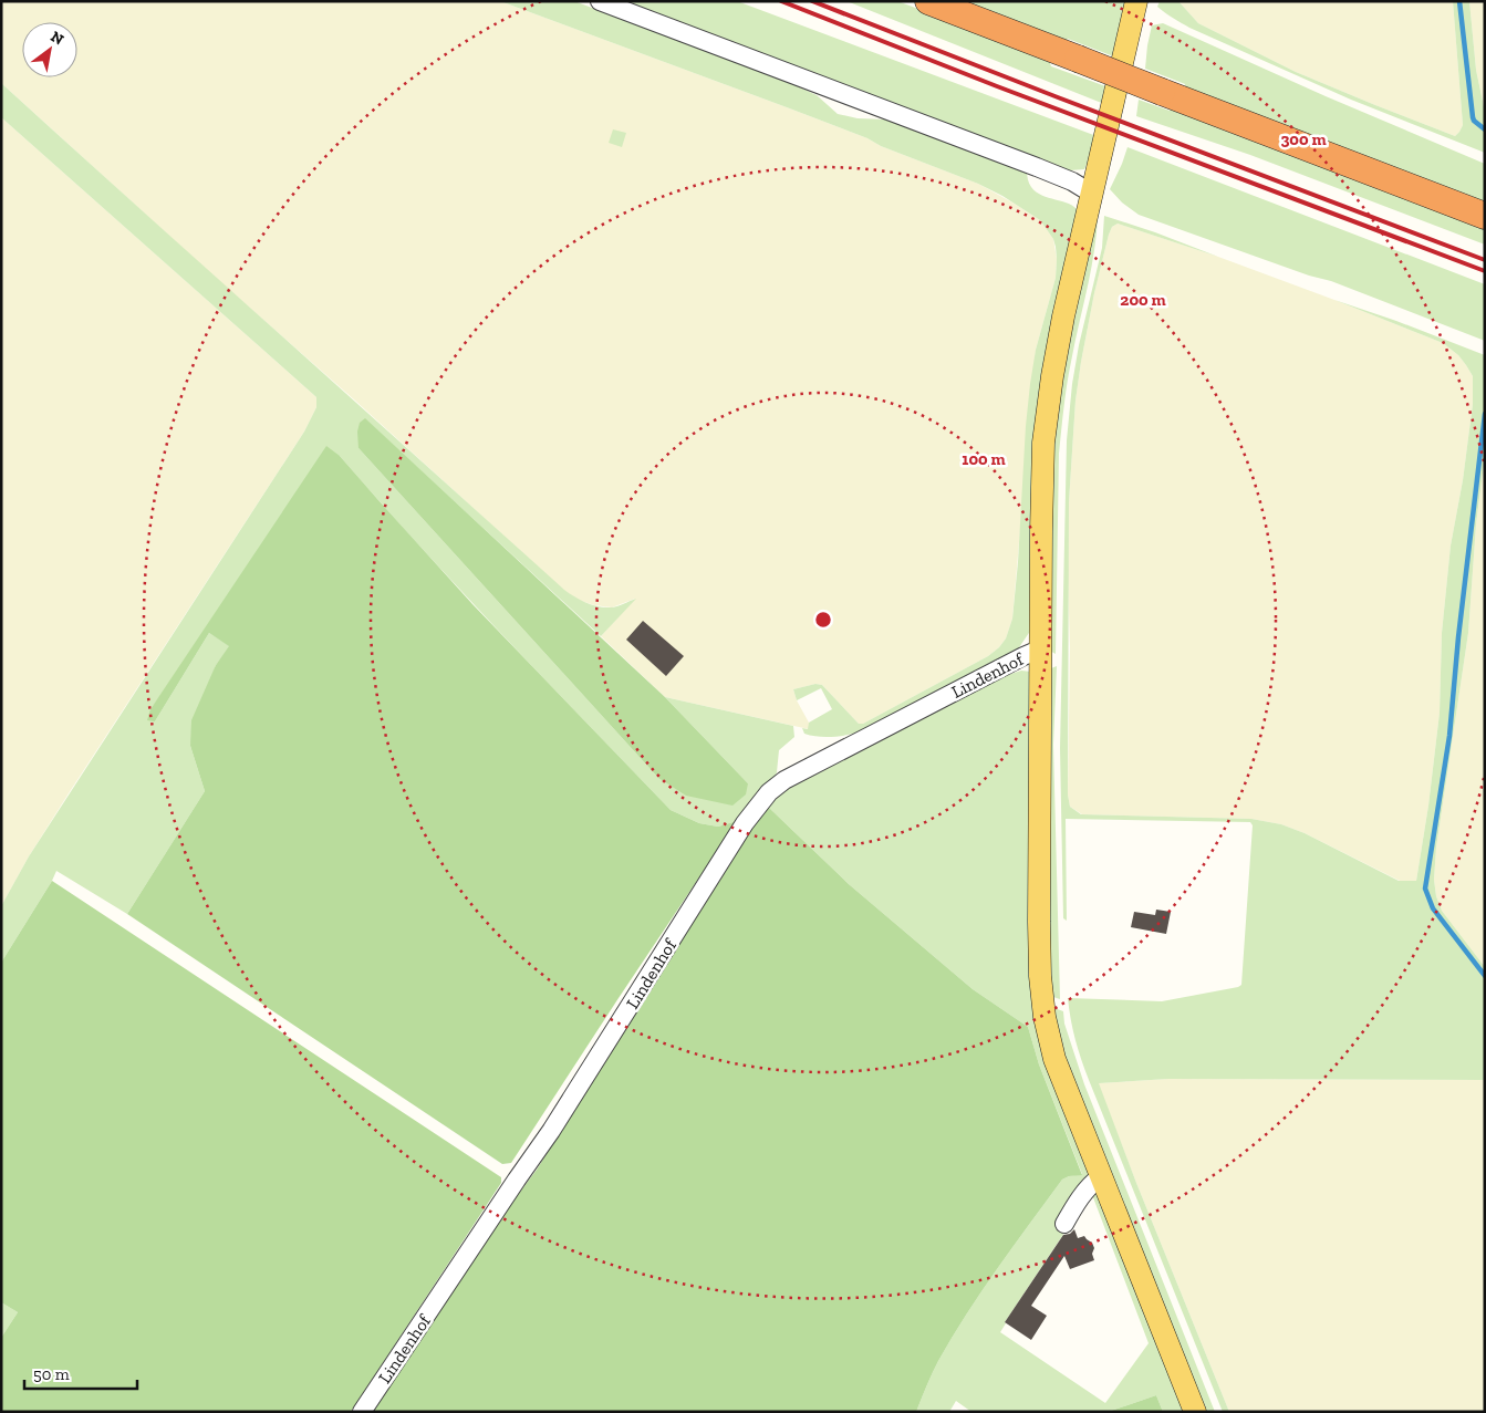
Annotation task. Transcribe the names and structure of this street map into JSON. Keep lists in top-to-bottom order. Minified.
{"streets":{"street":["Lindenhof"]},"scale_bar":"50 m","north":"top right","rings":["300 m","200 m","100 m"]}
